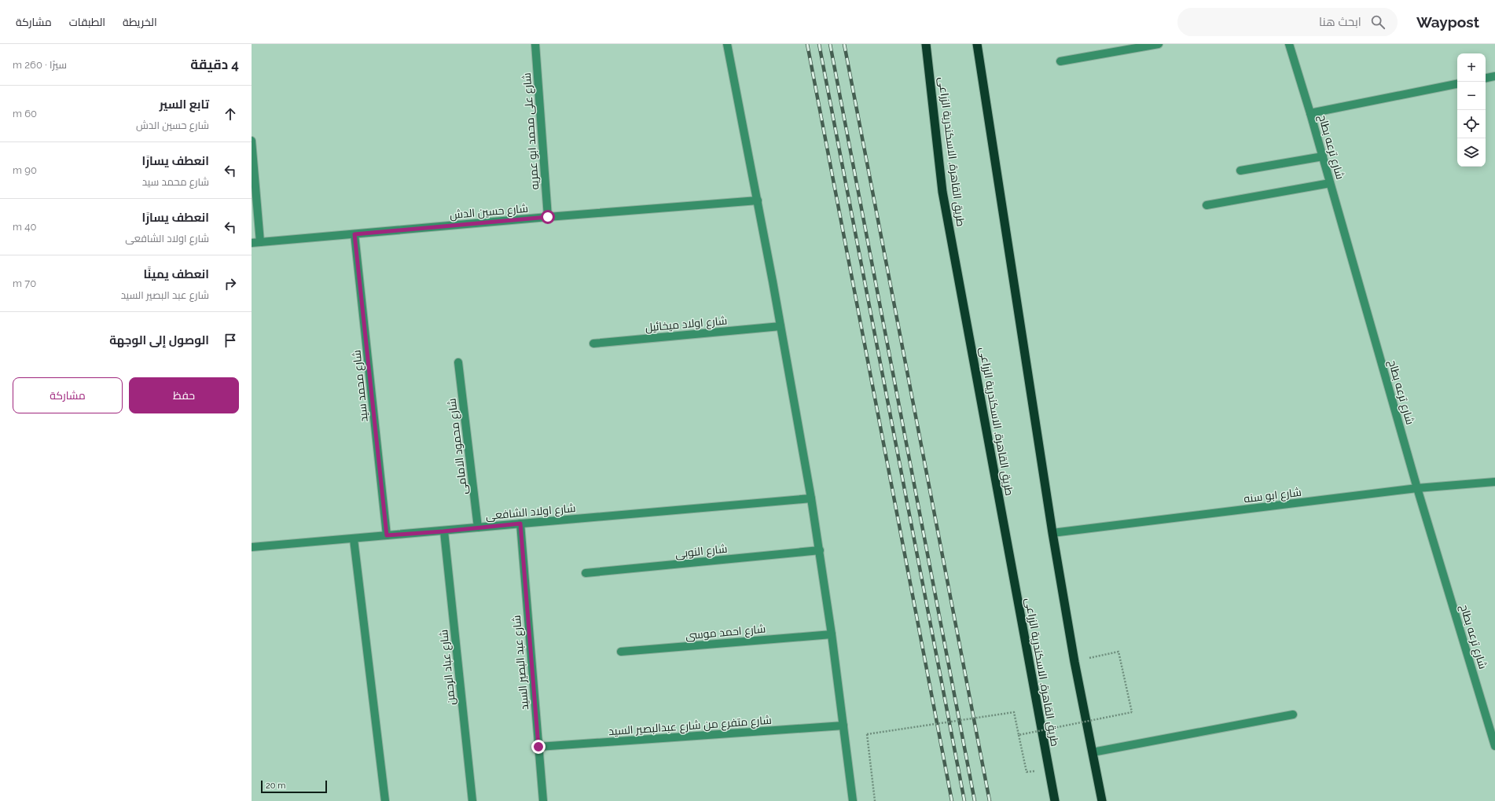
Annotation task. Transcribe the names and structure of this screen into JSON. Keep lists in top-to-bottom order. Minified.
{"streets":{"highway":["طريق القاهرة, الاسكندرية الزراعى"],"street":["شارع على محمد ابو عمريه","شارع ترعه بطاح","شارع حسين الدش","شارع اولاد ميخائيل","شارع محمد سيد","شارع محمود الامامى","شارع ابو سنه","شارع اولاد الشافعى","شارع النوبى","شارع احمد موسى","شارع عبد البصير السيد","شارع عباد الرحمن","شارع متفرع من شارع عبدالبصير السيد"]},"crossings":[["شارع على محمد ابو عمريه","شارع حسين الدش"],["شارع ترعه بطاح","شارع ابو سنه"],["شارع حسين الدش","شارع محمد سيد"],["شارع محمد سيد","شارع اولاد الشافعى"],["شارع محمود الامامى","شارع اولاد الشافعى"],["شارع اولاد الشافعى","شارع عبد البصير السيد"],["شارع اولاد الشافعى","شارع عباد الرحمن"],["شارع عبد البصير السيد","شارع متفرع من شارع عبدالبصير السيد"]],"scale_bar":"20 m","page":{"header":"Waypost","search":"ابحث هنا","nav":["الخريطة","الطبقات","مشاركة"],"heading":["4 دقيقة","سيرًا · 260 m"],"map_buttons":["+","−"],"list":[["تابع السير","شارع حسين الدش","60 m"],["انعطف يسارًا","شارع محمد سيد","90 m"],["انعطف يسارًا","شارع اولاد الشافعى","40 m"],["انعطف يمينًا","شارع عبد البصير السيد","70 m"],"الوصول إلى الوجهة"],"buttons":["حفظ","مشاركة"],"scale":"20 m"}}
